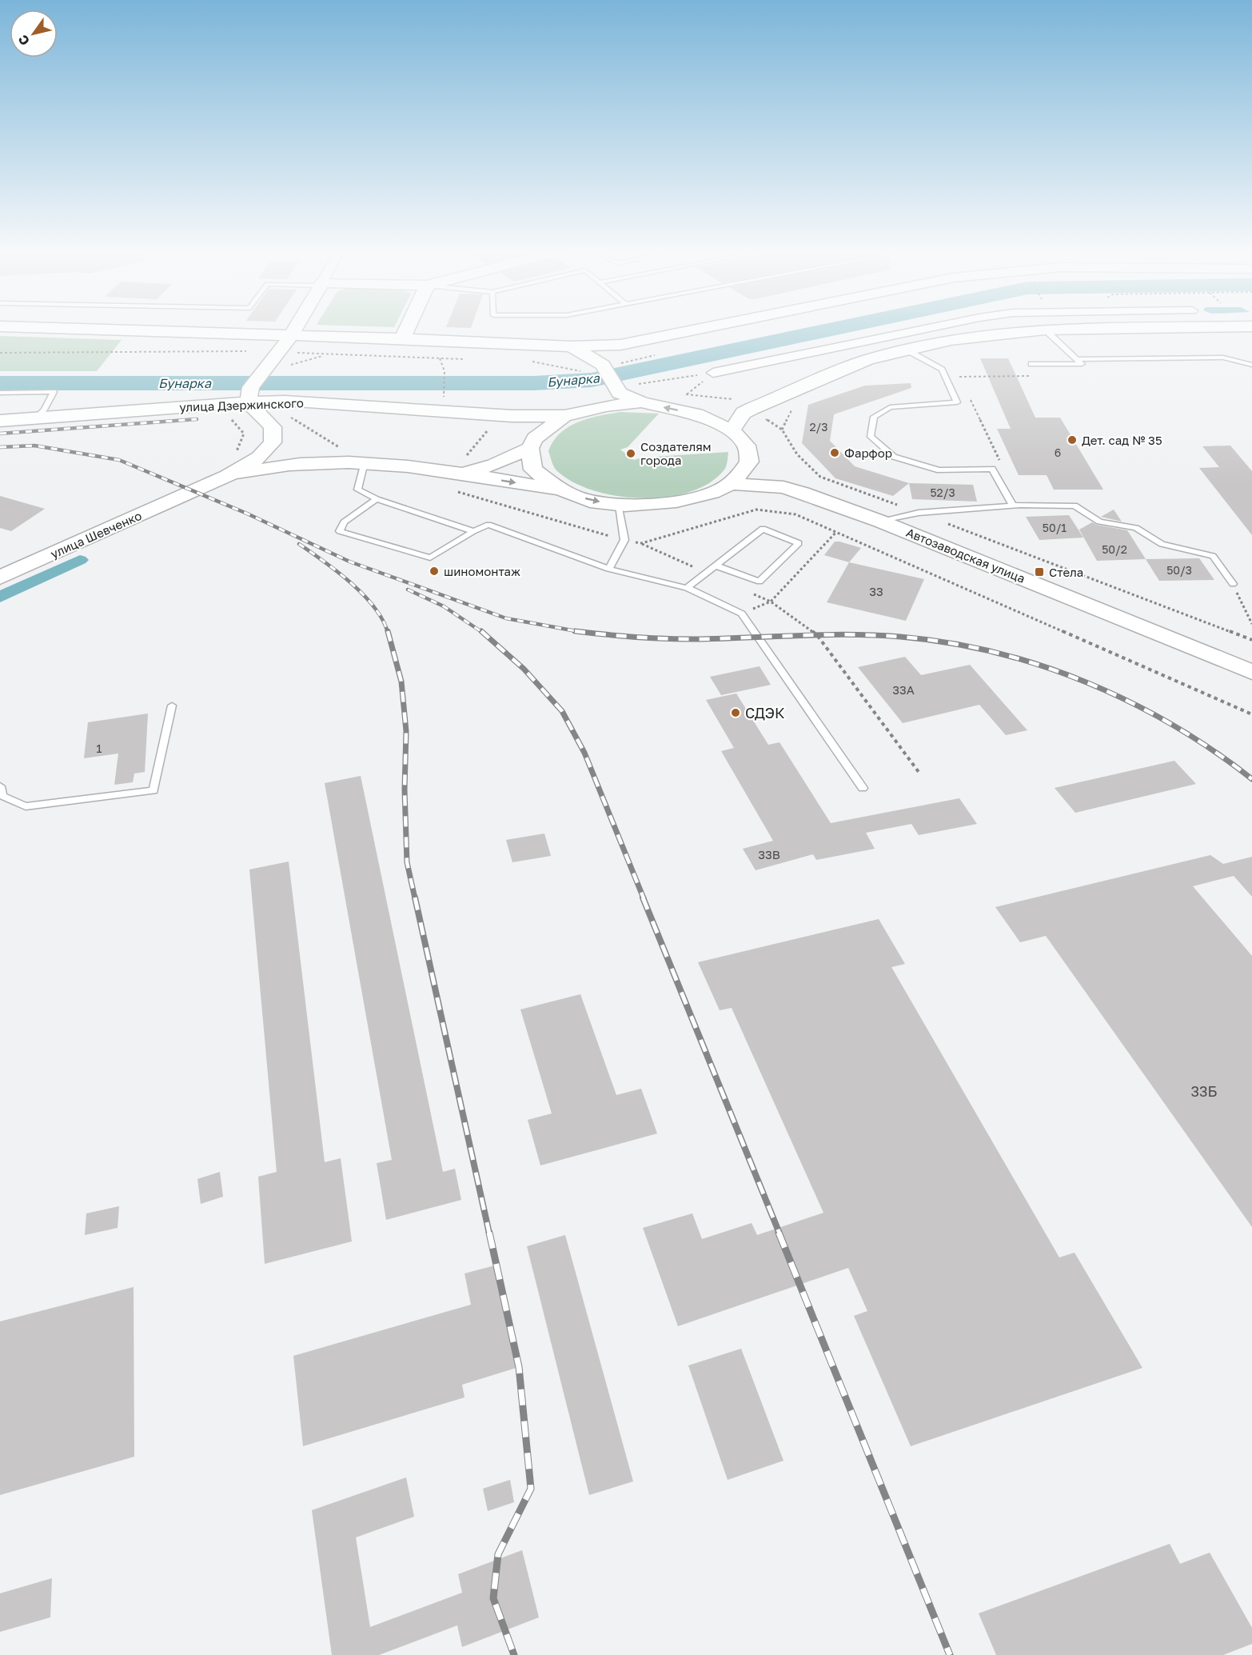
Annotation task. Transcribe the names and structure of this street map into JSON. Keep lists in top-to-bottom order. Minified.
{"streets":{"main road":["улица Дзержинского","улица Шевченко","Автозаводская улица"]},"water":["Бунарка"],"places":{"other":["Дет. сад № 35","Фарфор","Создателям города","шиномонтаж","СДЭК"],"transit":["Стела"]},"house_numbers":["2/3","6","52/3","50/1","50/2","50/3","33","33А","1","33В","33Б"],"north":"bottom left"}
